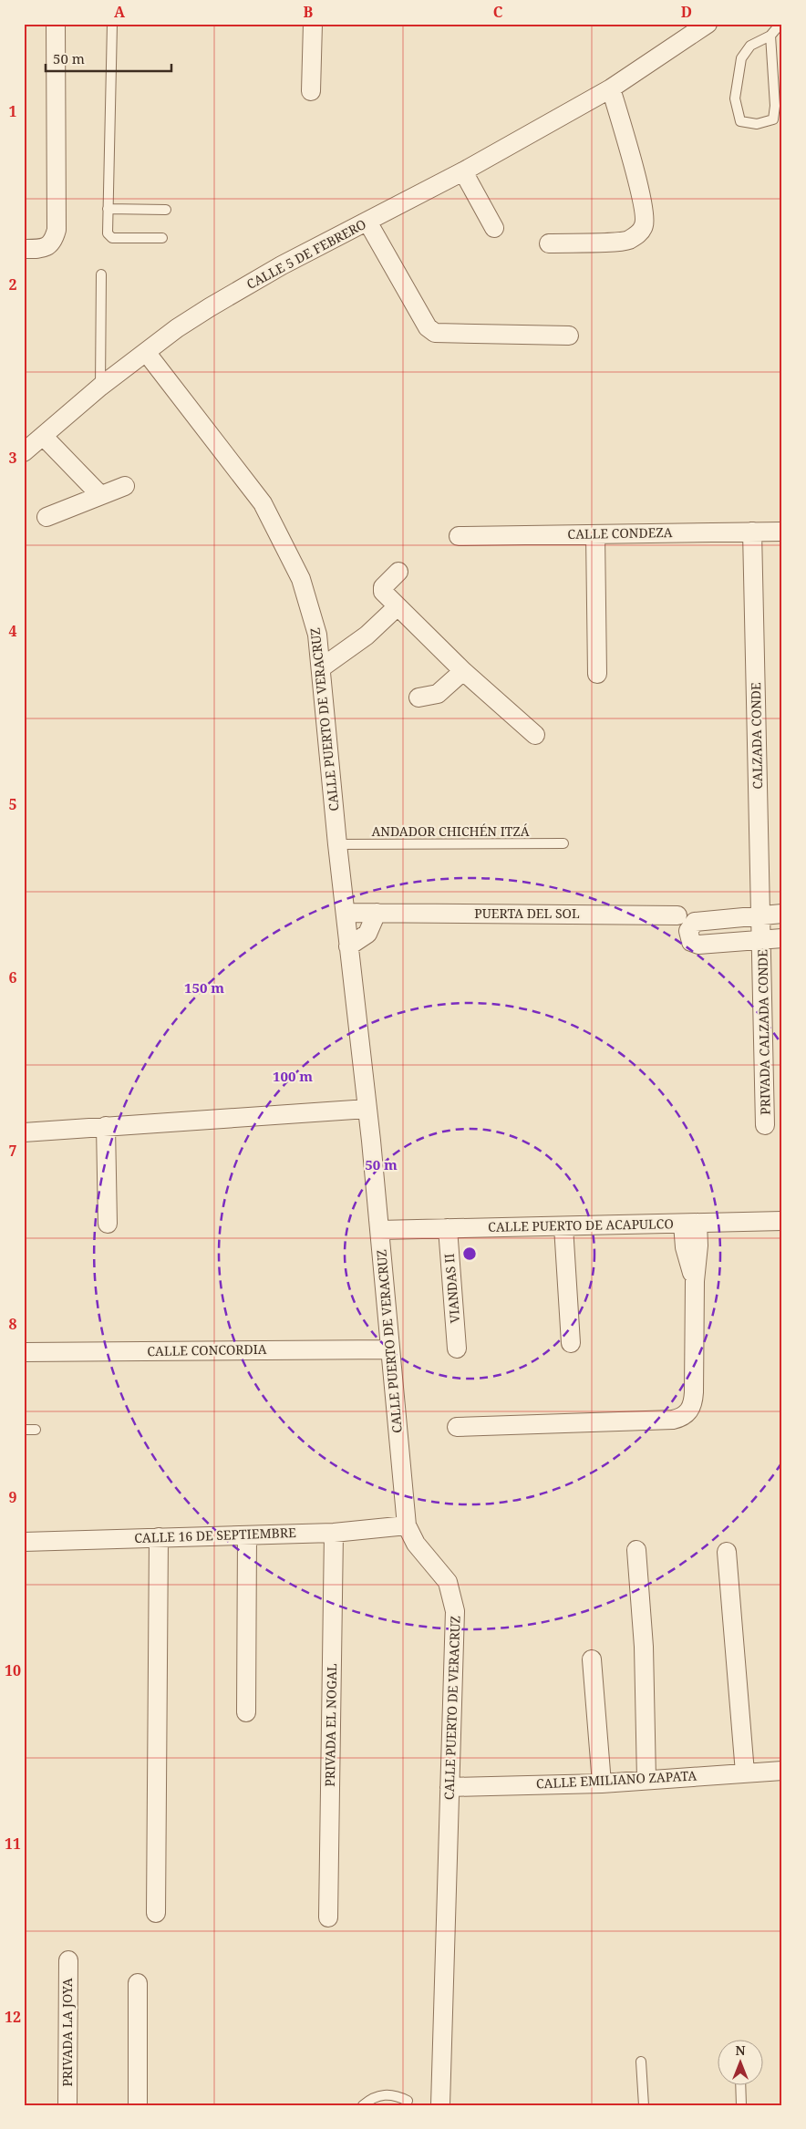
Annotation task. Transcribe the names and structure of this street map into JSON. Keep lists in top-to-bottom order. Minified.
{"streets":{"street":["CALLE 5 DE FEBRERO","CALLE CONDEZA","CALLE PUERTO DE VERACRUZ","CALZADA CONDE","PUERTA DEL SOL","PRIVADA CALZADA CONDE","CALLE PUERTO DE ACAPULCO","VIANDAS II","CALLE CONCORDIA","CALLE 16 DE SEPTIEMBRE","PRIVADA EL NOGAL","CALLE EMILIANO ZAPATA","PRIVADA LA JOYA"],"lane":["ANDADOR CHICHÉN ITZÁ"]},"crossings":[["CALLE 5 DE FEBRERO","CALLE PUERTO DE VERACRUZ"],["CALLE CONDEZA","CALZADA CONDE"],["CALLE PUERTO DE VERACRUZ","ANDADOR CHICHÉN ITZÁ"],["CALLE PUERTO DE VERACRUZ","PUERTA DEL SOL"],["CALLE PUERTO DE VERACRUZ","CALLE PUERTO DE ACAPULCO"],["CALLE PUERTO DE VERACRUZ","CALLE CONCORDIA"],["CALLE PUERTO DE VERACRUZ","CALLE 16 DE SEPTIEMBRE"],["CALLE PUERTO DE VERACRUZ","CALLE EMILIANO ZAPATA"],["CALZADA CONDE","PRIVADA CALZADA CONDE"],["CALLE PUERTO DE ACAPULCO","VIANDAS II"],["CALLE 16 DE SEPTIEMBRE","PRIVADA EL NOGAL"]],"scale_bar":"50 m","north":"top","grid":{"columns":["A","B","C","D"],"rows":["1","2","3","4","5","6","7","8","9","10","11","12"]},"rings":["150 m","100 m","50 m"]}
